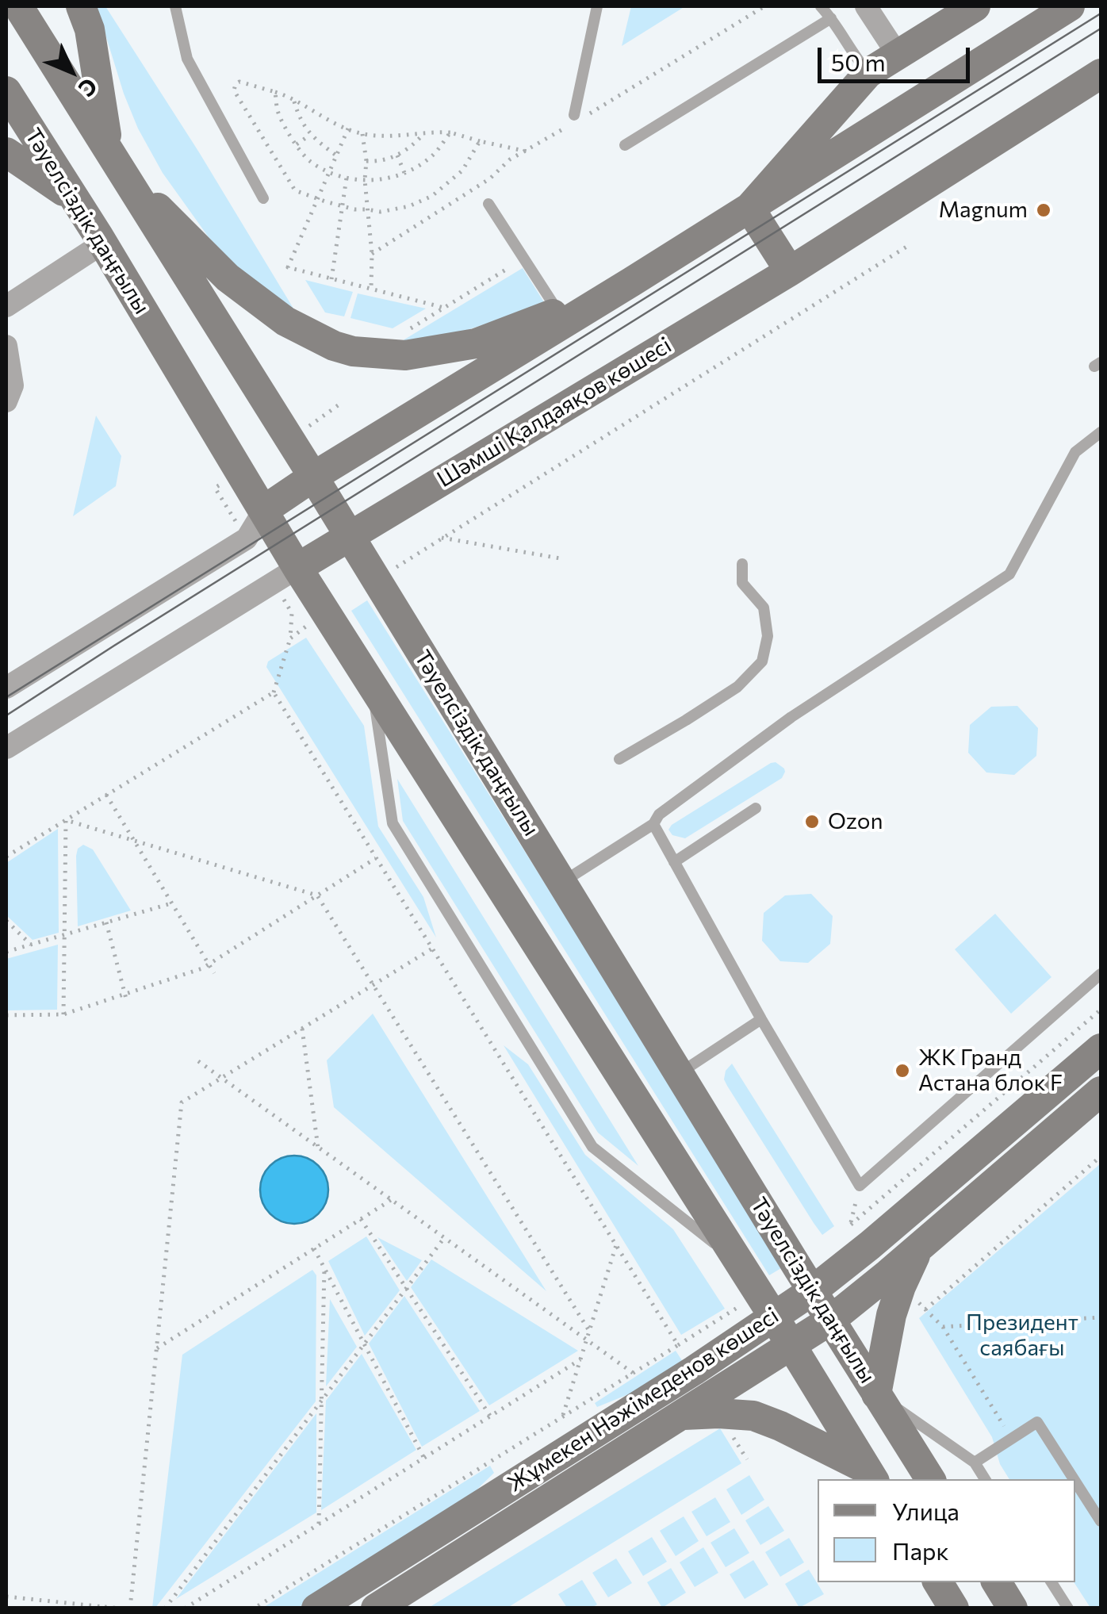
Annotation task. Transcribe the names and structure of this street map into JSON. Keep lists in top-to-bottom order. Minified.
{"streets":{"main road":["Тәуелсіздік даңғылы","Шәмші Қалдаяқов көшесі","Жұмекен Нәжімеденов көшесі"]},"crossings":[["Тәуелсіздік даңғылы","Шәмші Қалдаяқов көшесі"],["Тәуелсіздік даңғылы","Жұмекен Нәжімеденов көшесі"]],"parks":["Президент саябағы"],"places":["Magnum","Ozon","ЖК Гранд Астана блок F"],"legend":["Улица","Парк"],"scale_bar":"50 m","north":"bottom right"}
